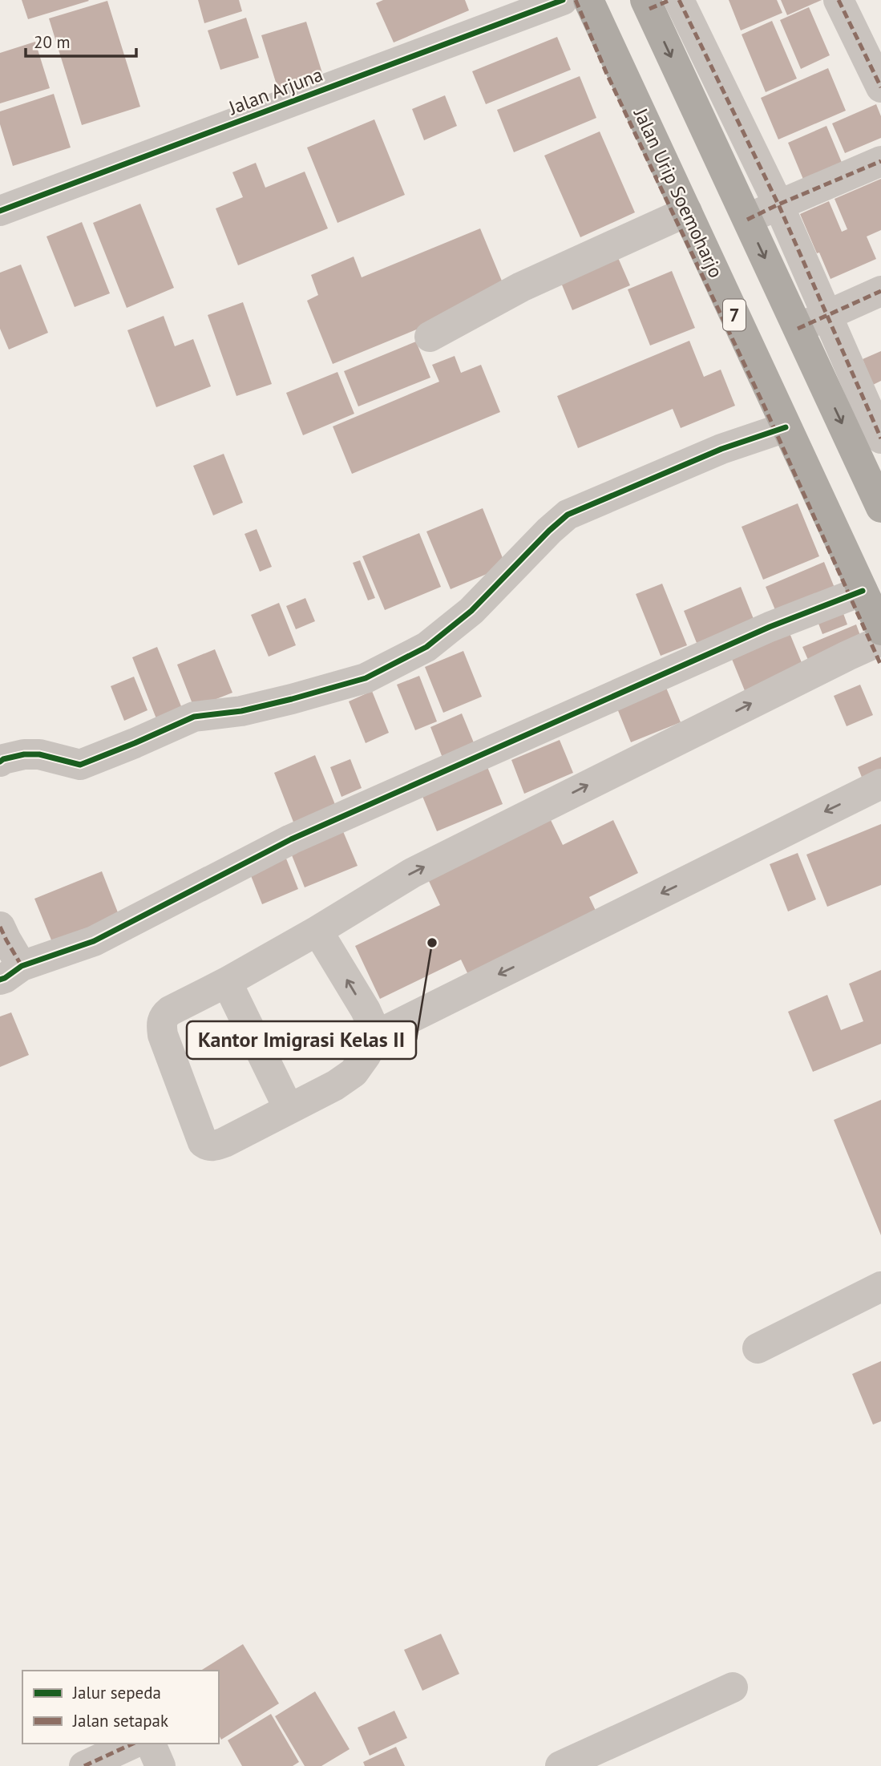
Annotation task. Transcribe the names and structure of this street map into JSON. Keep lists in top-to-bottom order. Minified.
{"streets":{"highway":["Jalan Urip Soemoharjo","7"],"street":["Jalan Arjuna"]},"places":["Kantor Imigrasi Kelas II"],"legend":["Jalur sepeda","Jalan setapak"],"scale_bar":"20 m"}
